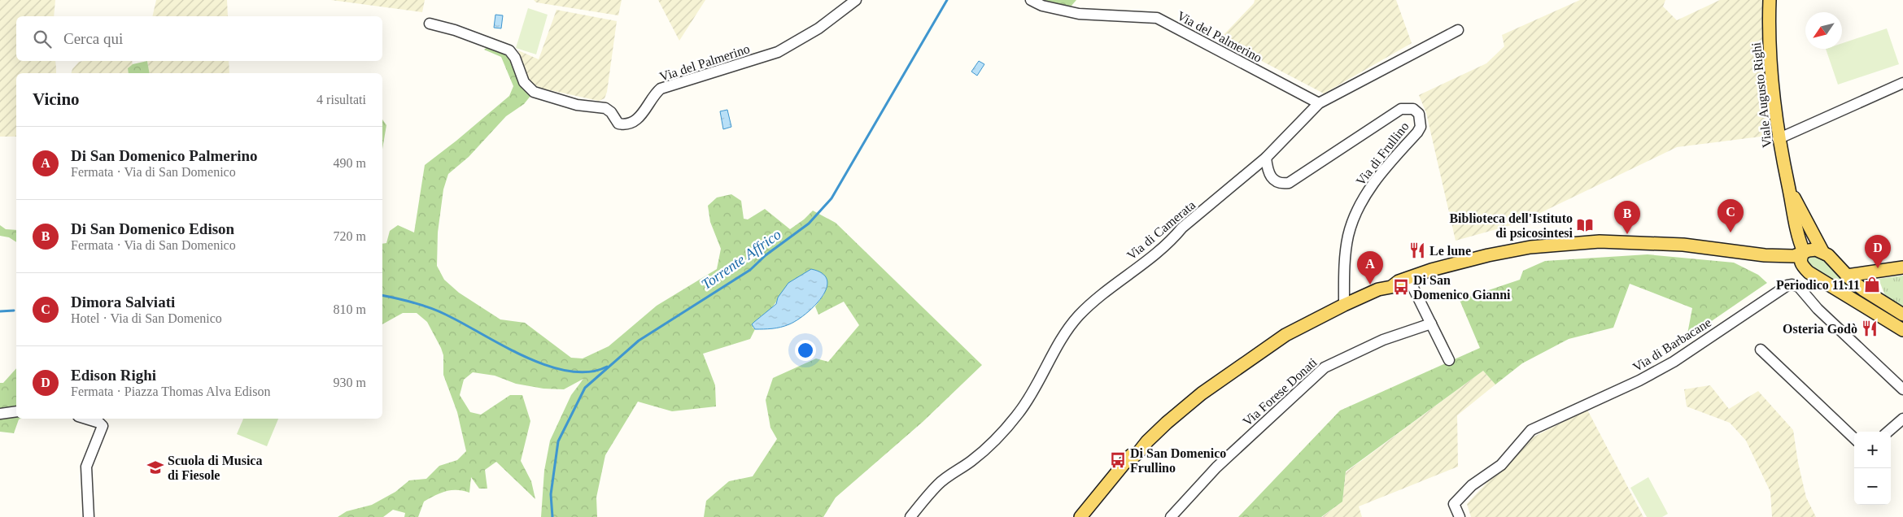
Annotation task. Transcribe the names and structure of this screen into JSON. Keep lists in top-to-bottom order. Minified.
{"streets":{"main road":["Viale Augusto Righi"],"street":["Via del Palmerino","Via di Frullino","Via di Camerata","Via di Barbacane","Via Forese Donati"]},"crossings":[["Via del Palmerino","Via di Camerata"],["Via di Frullino","Via di Camerata"]],"water":["Torrente Affrico"],"places":{"library":["Biblioteca dell'Istituto di psicosintesi"],"restaurant":["Le lune","Osteria Godò"],"shop":["Periodico 11.11"],"bus stop":["Di San Domenico Gianni","Di San Domenico Frullino"],"school or university":["Scuola di Musica di Fiesole"]},"north":"bottom left","page":{"search":"Cerca qui","heading":["Vicino","4 risultati"],"list":[{"mark":"A","name":"Di San Domenico Palmerino","note":"Fermata · Via di San Domenico","value":"490 m"},{"mark":"B","name":"Di San Domenico Edison","note":"Fermata · Via di San Domenico","value":"720 m"},{"mark":"C","name":"Dimora Salviati","note":"Hotel · Via di San Domenico","value":"810 m"},{"mark":"D","name":"Edison Righi","note":"Fermata · Piazza Thomas Alva Edison","value":"930 m"}],"pins":["C","B","D","A"],"map_buttons":["+","−"]}}
